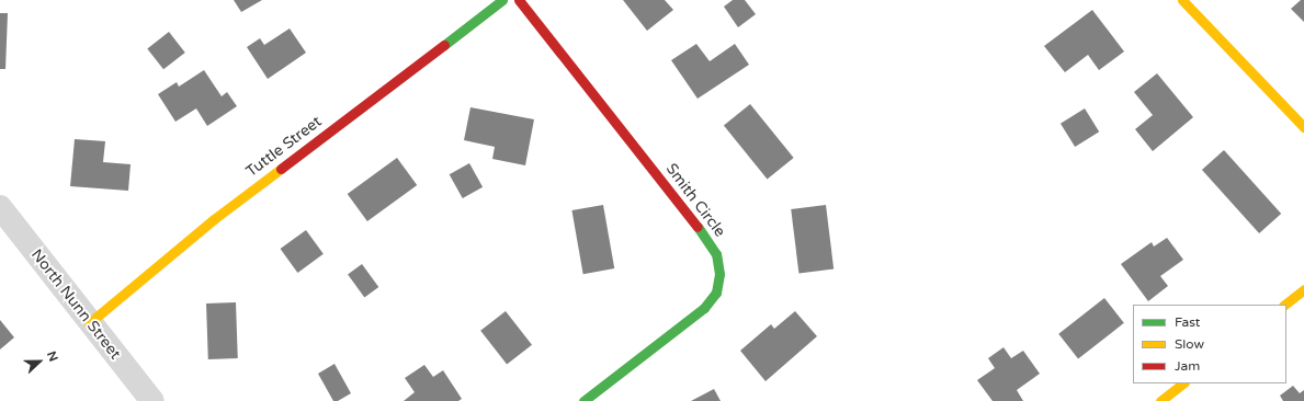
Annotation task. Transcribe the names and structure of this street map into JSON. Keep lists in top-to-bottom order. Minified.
{"streets":{"street":["Tuttle Street","Smith Circle","North Nunn Street"]},"crossings":[["Tuttle Street","North Nunn Street"]],"legend":["Fast","Slow","Jam"],"north":"right"}
